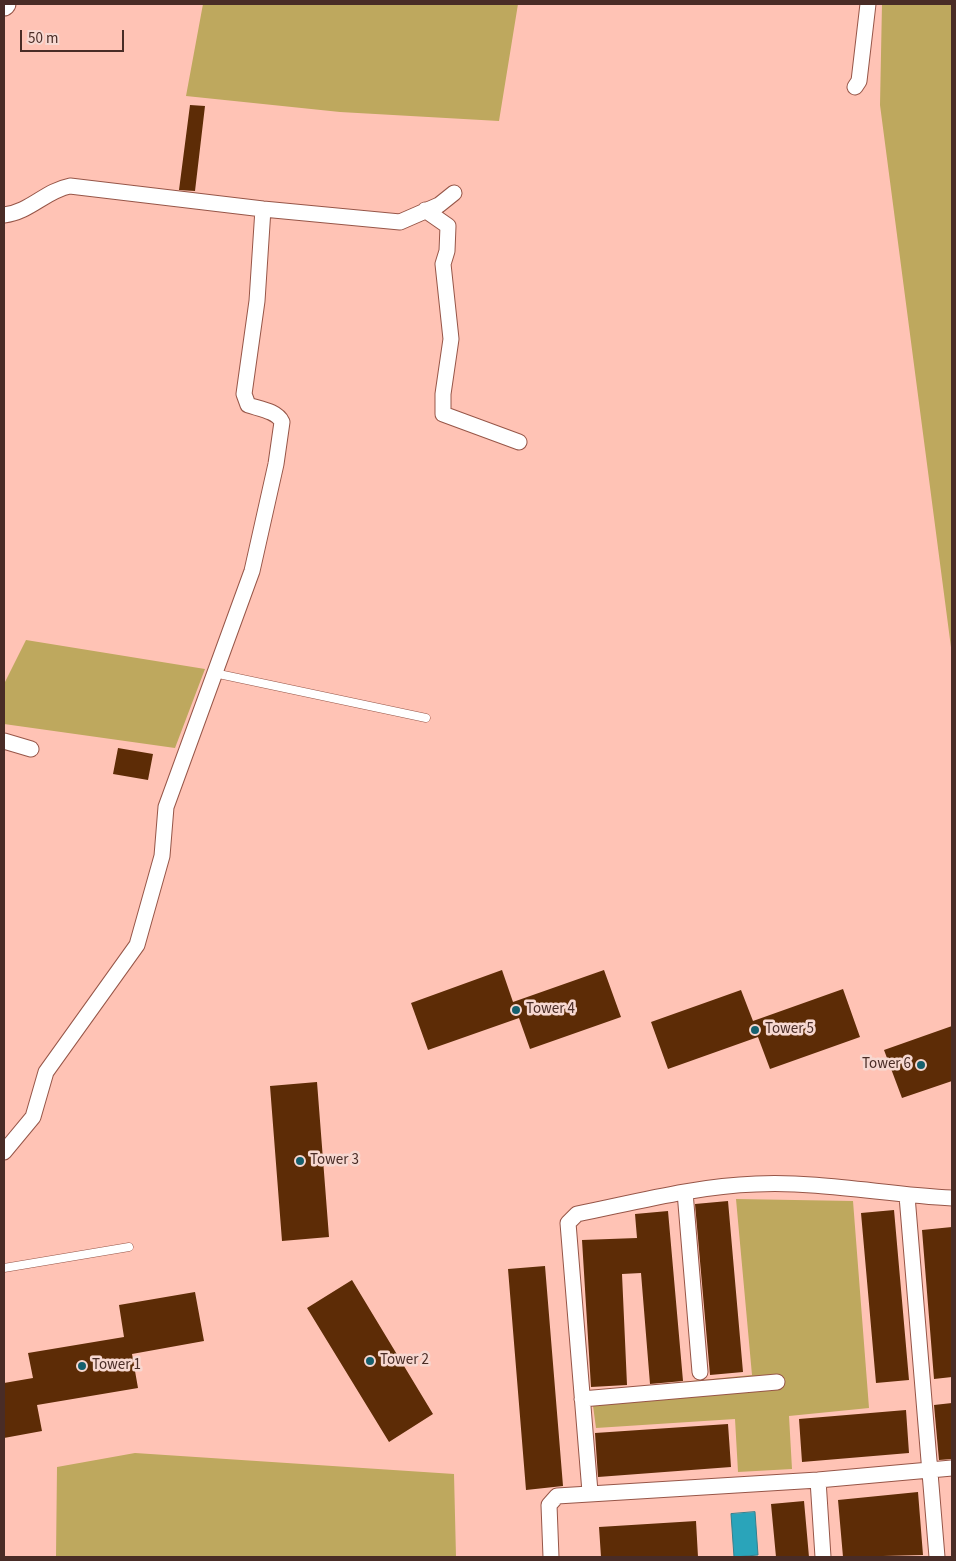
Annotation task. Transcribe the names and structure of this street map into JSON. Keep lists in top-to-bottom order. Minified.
{"places":["Tower 4","Tower 5","Tower 6","Tower 3","Tower 2","Tower 1"],"scale_bar":"50 m"}
